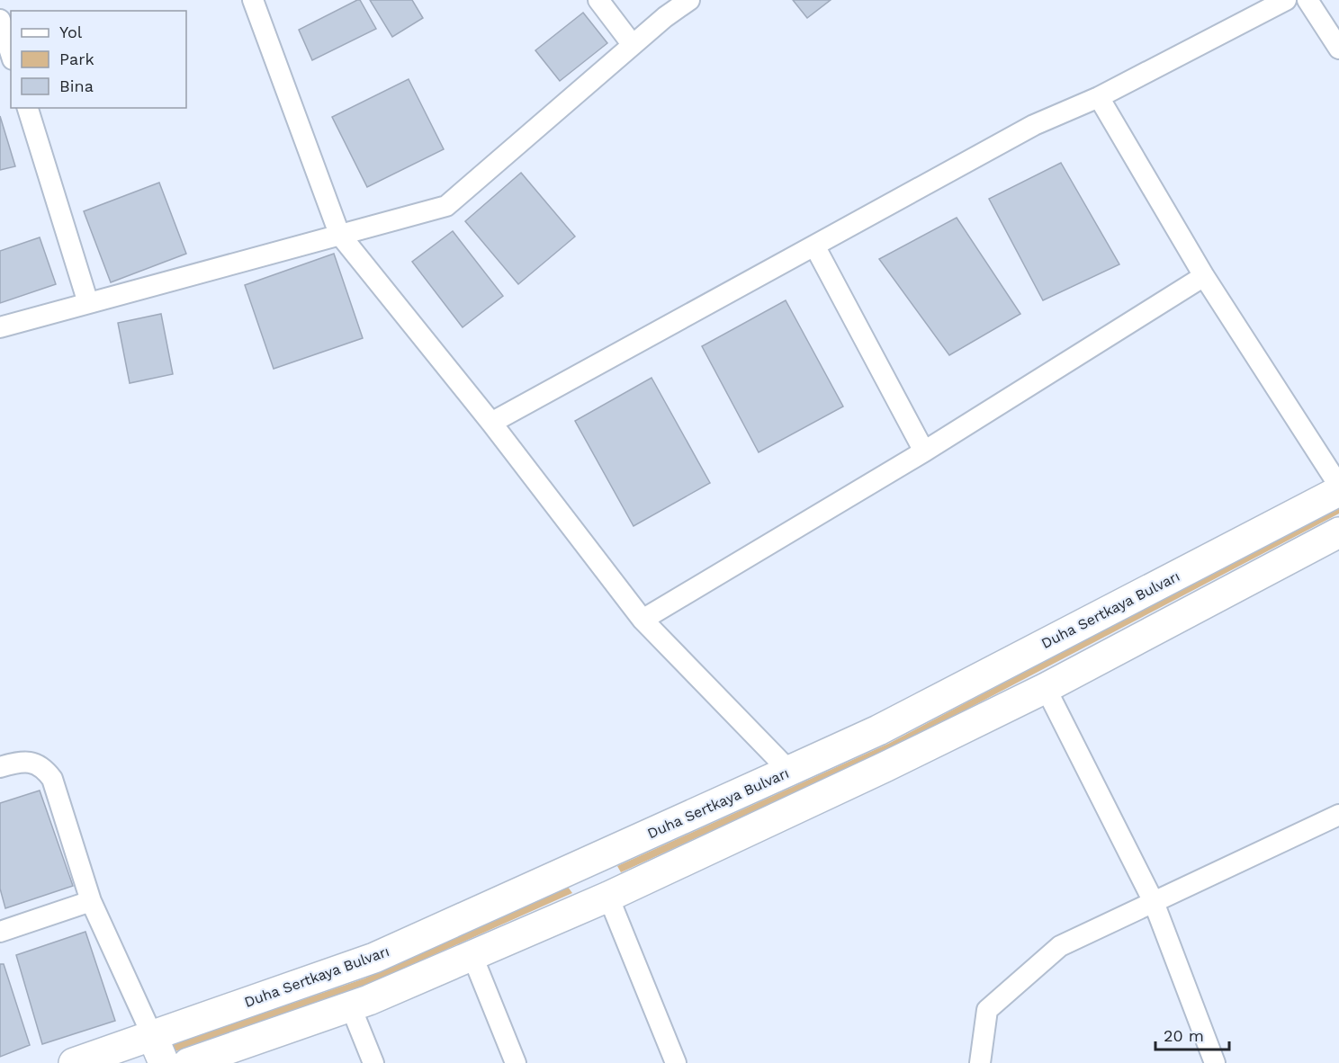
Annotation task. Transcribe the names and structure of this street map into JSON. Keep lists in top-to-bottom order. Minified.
{"streets":{"main road":["Duha Sertkaya Bulvarı"]},"legend":["Yol","Park","Bina"],"scale_bar":"20 m"}
